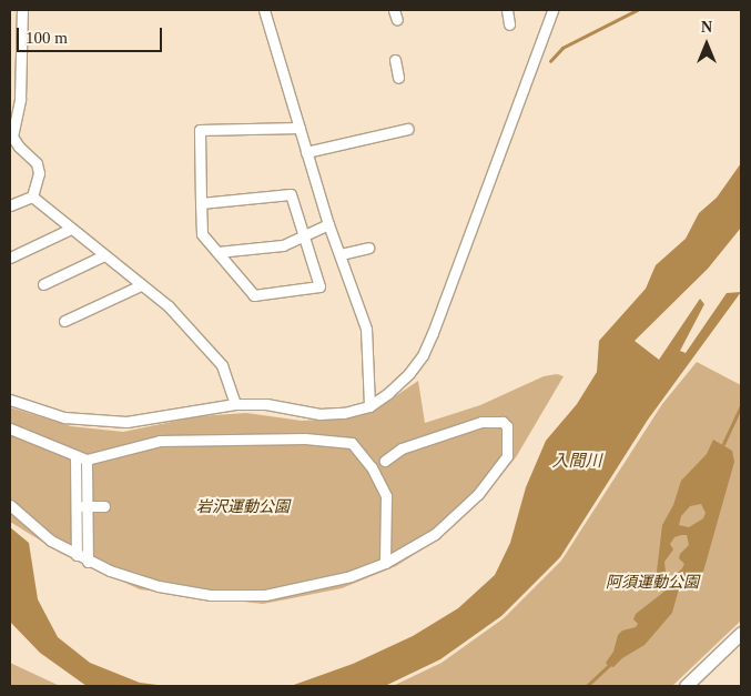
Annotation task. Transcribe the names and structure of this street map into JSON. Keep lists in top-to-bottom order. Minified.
{"water":["入間川"],"parks":["岩沢運動公園","阿須運動公園"],"scale_bar":"100 m","north":"top"}
